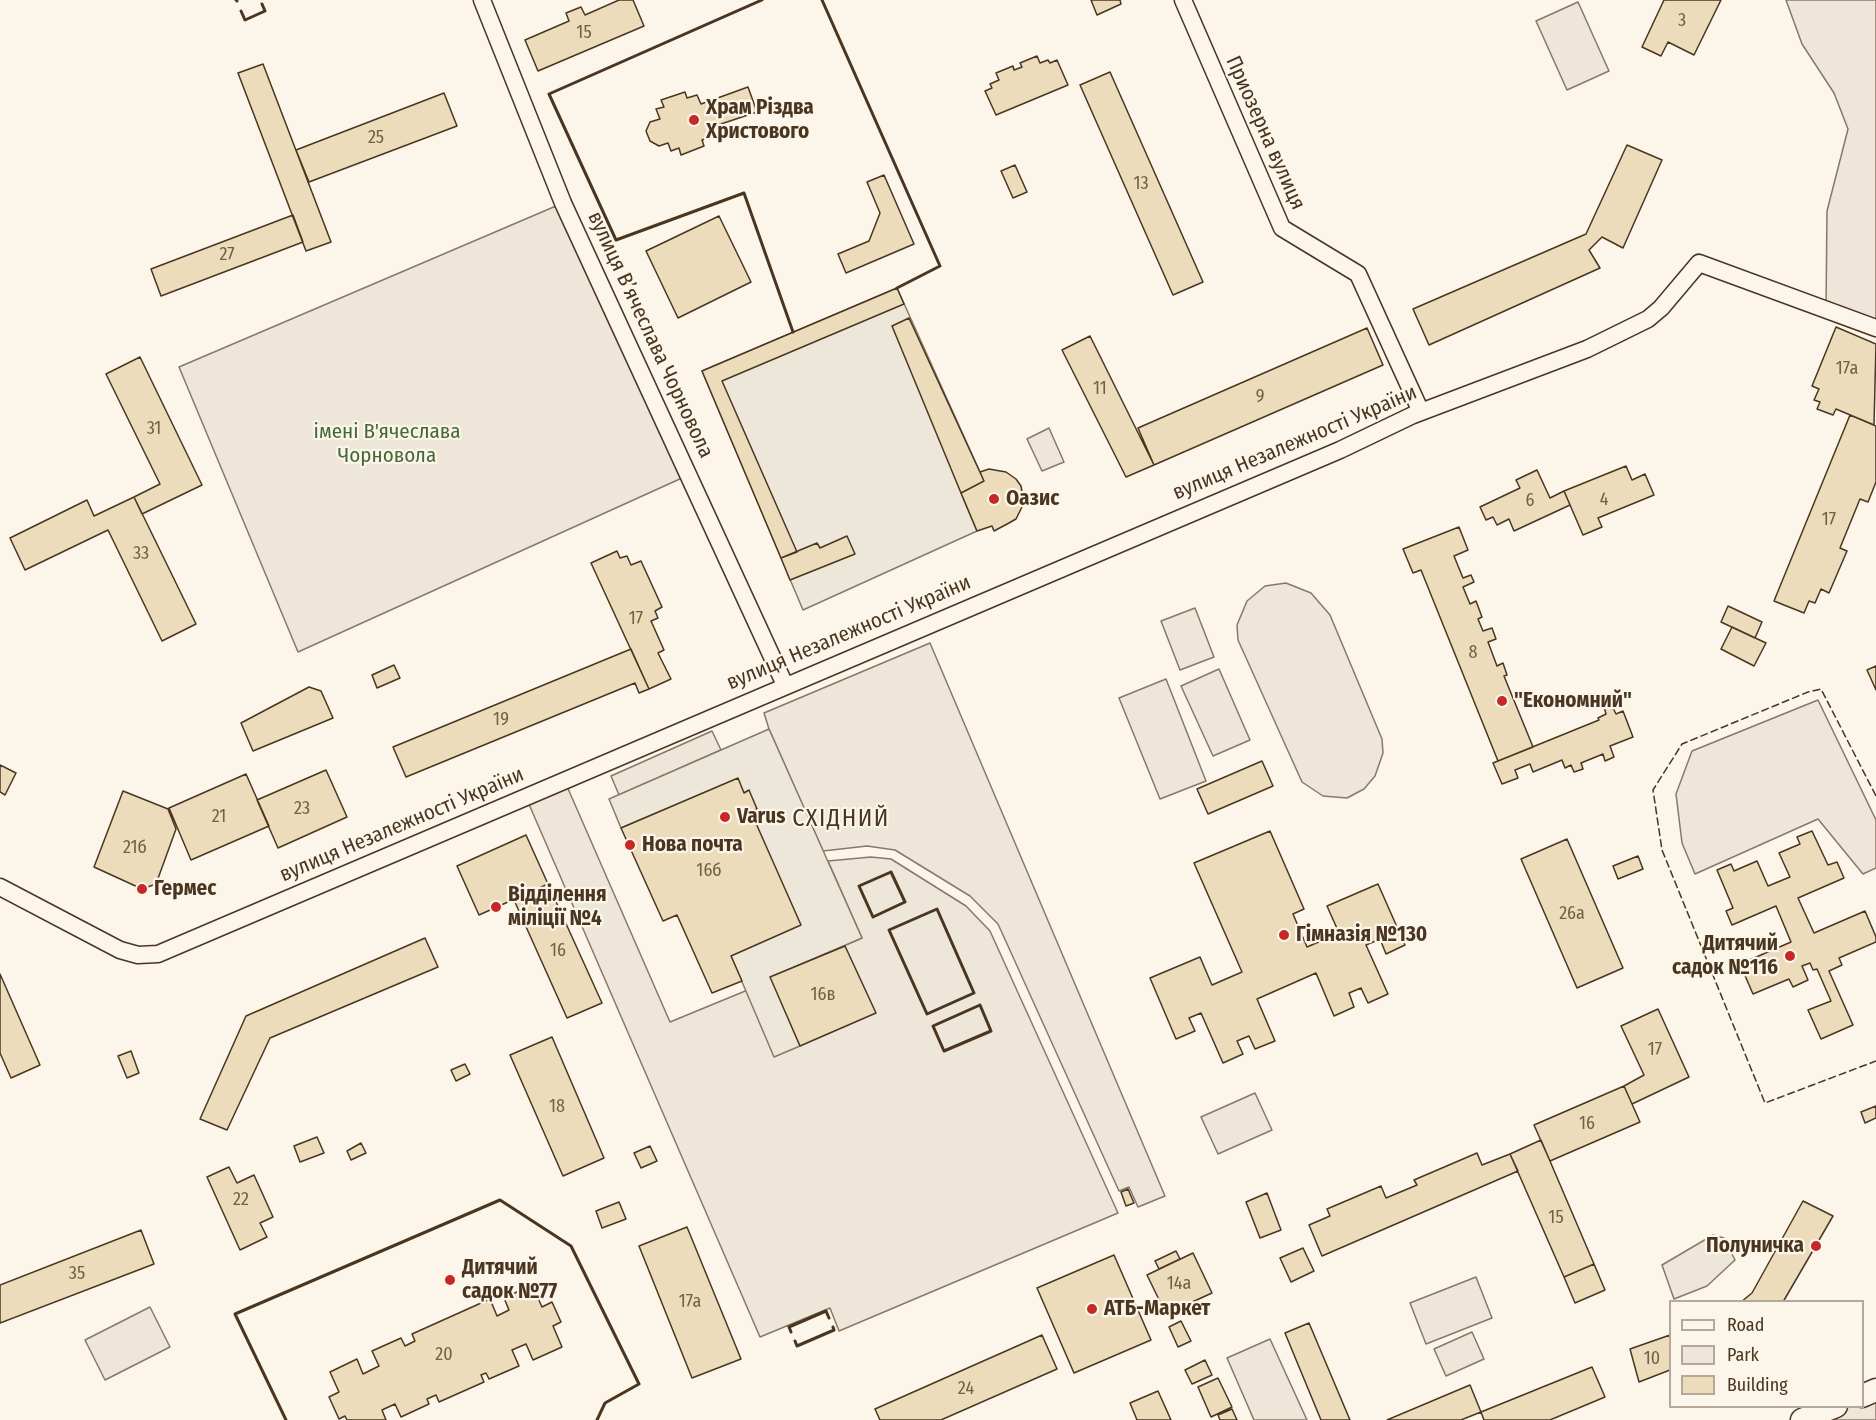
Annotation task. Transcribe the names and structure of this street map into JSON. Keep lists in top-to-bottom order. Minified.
{"streets":{"street":["Приозерна вулиця","вулиця Вʼячеслава Чорновола","вулиця Незалежності України"]},"crossings":[["Приозерна вулиця","вулиця Незалежності України"],["вулиця Вʼячеслава Чорновола","вулиця Незалежності України"]],"districts":["СХІДНИЙ"],"parks":["імені В'ячеслава Чорновола"],"places":["Храм Різдва Христового","Оазис","\"Економний\"","Varus","Нова почта","Гермес","Відділення міліції №4","Гімназія №130","Дитячий садок №116","Полуничка","Дитячий садок №77","АТБ-Маркет"],"house_numbers":["3","15","25","13","27","17а","11","9","31","4","6","17","33","17","8","19","23","21","21б","16б","26а","16","16в","17","18","16","22","15","35","14а","17а","20","10","24"],"legend":["Road","Park","Building"]}
